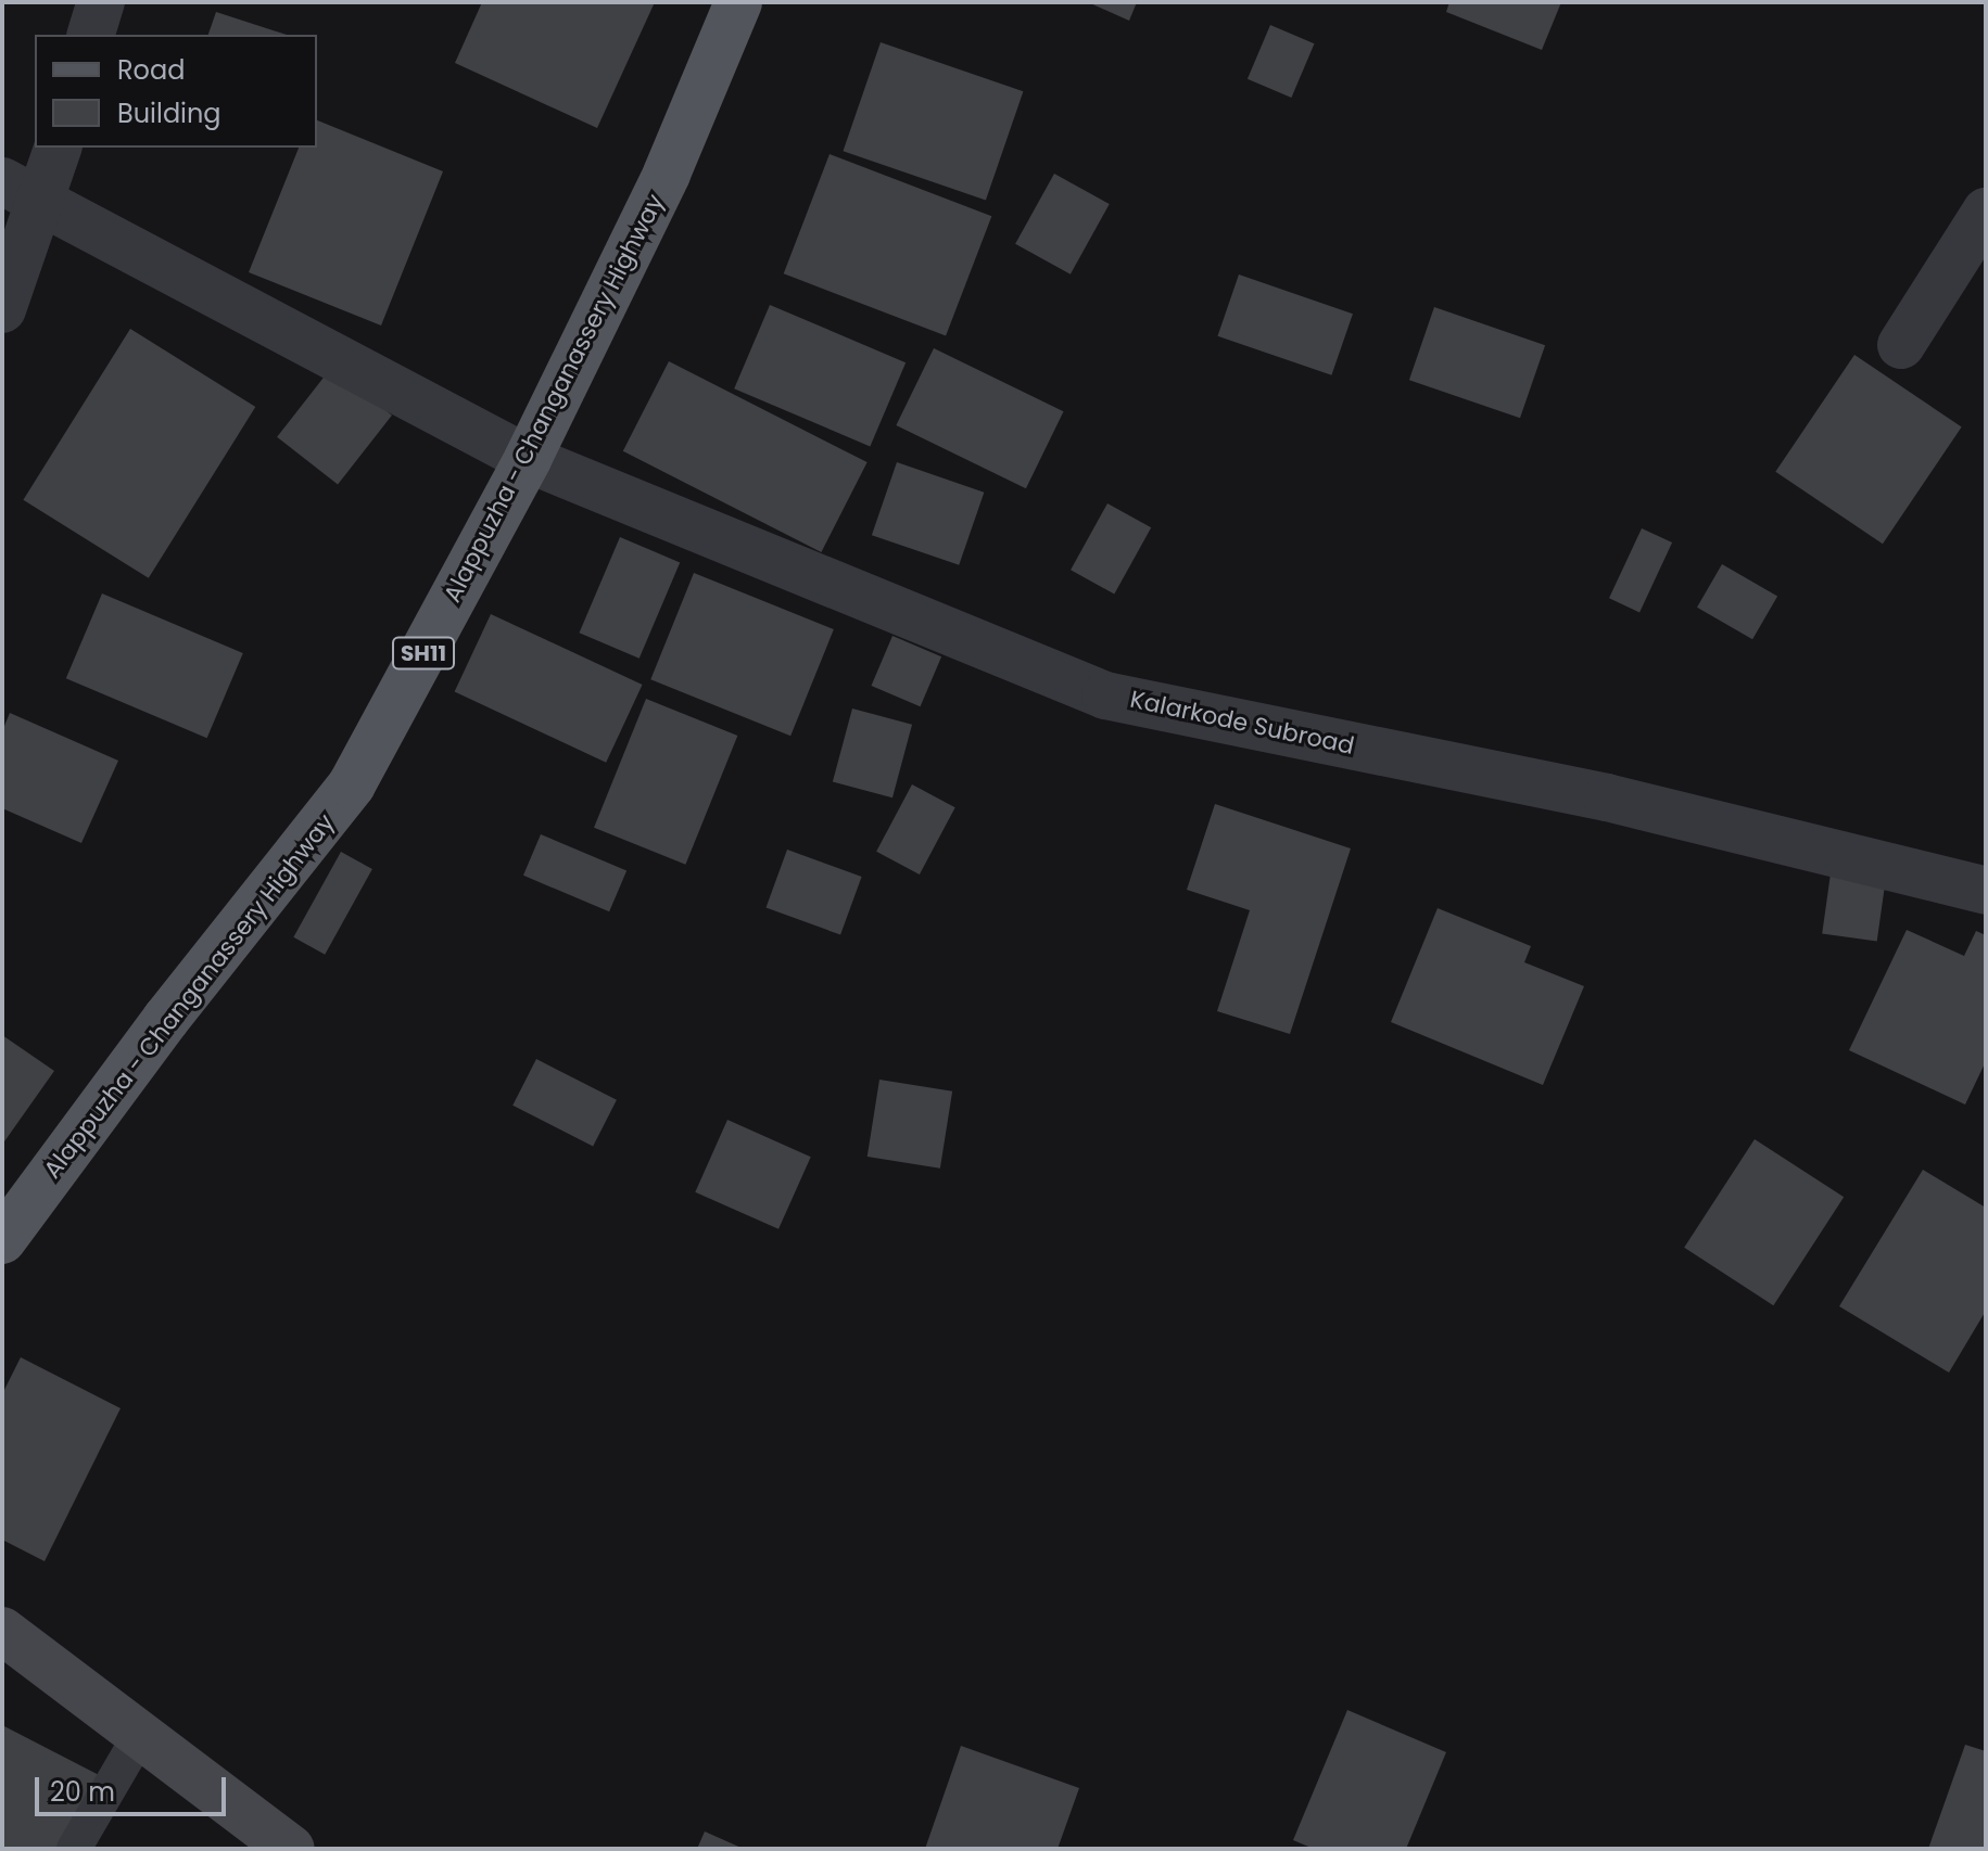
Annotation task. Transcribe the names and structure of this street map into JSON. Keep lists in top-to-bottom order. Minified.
{"streets":{"main road":["Alappuzha - Changanassery Highway","SH11"],"street":["Kalarkode Subroad"]},"crossings":[["Alappuzha - Changanassery Highway","Kalarkode Subroad"]],"legend":["Road","Building"],"scale_bar":"20 m"}
